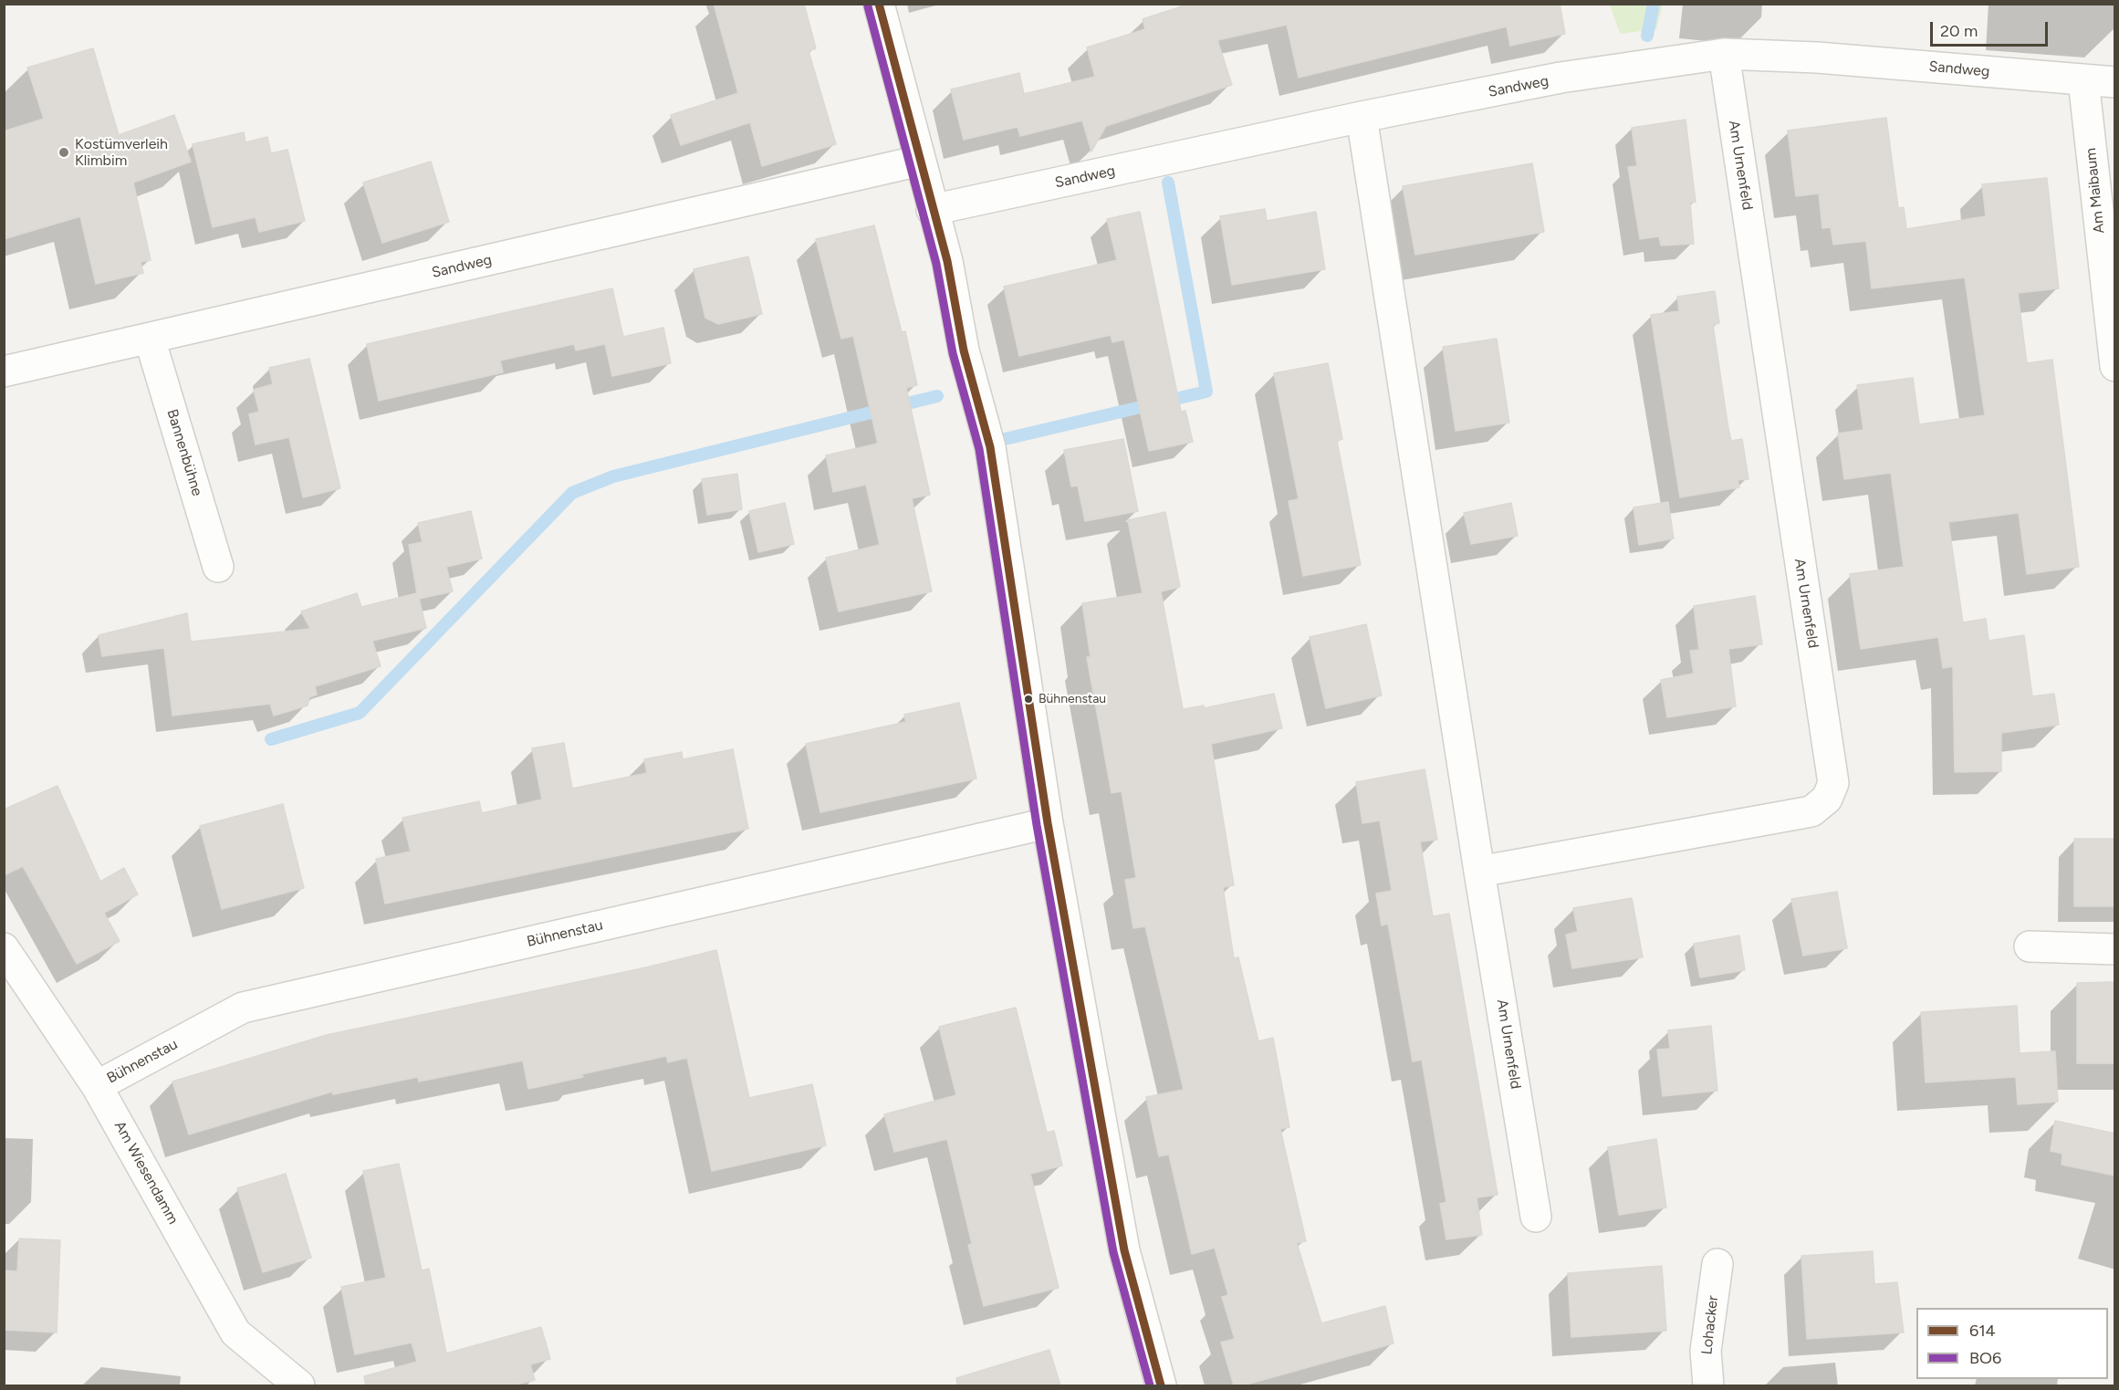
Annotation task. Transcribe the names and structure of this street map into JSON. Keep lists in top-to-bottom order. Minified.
{"streets":{"street":["Sandweg","Am Urnenfeld","Am Maibaum","Bannenbühne","Bühnenstau","Am Wiesendamm","Lohacker"]},"crossings":[["Sandweg","Am Urnenfeld"],["Sandweg","Am Maibaum"],["Sandweg","Bannenbühne"],["Bühnenstau","Am Wiesendamm"]],"places":["Kostümverleih Klimbim","Bühnenstau"],"lines":["transit line 614","transit line BO6"],"legend":["614","BO6"],"scale_bar":"20 m"}
